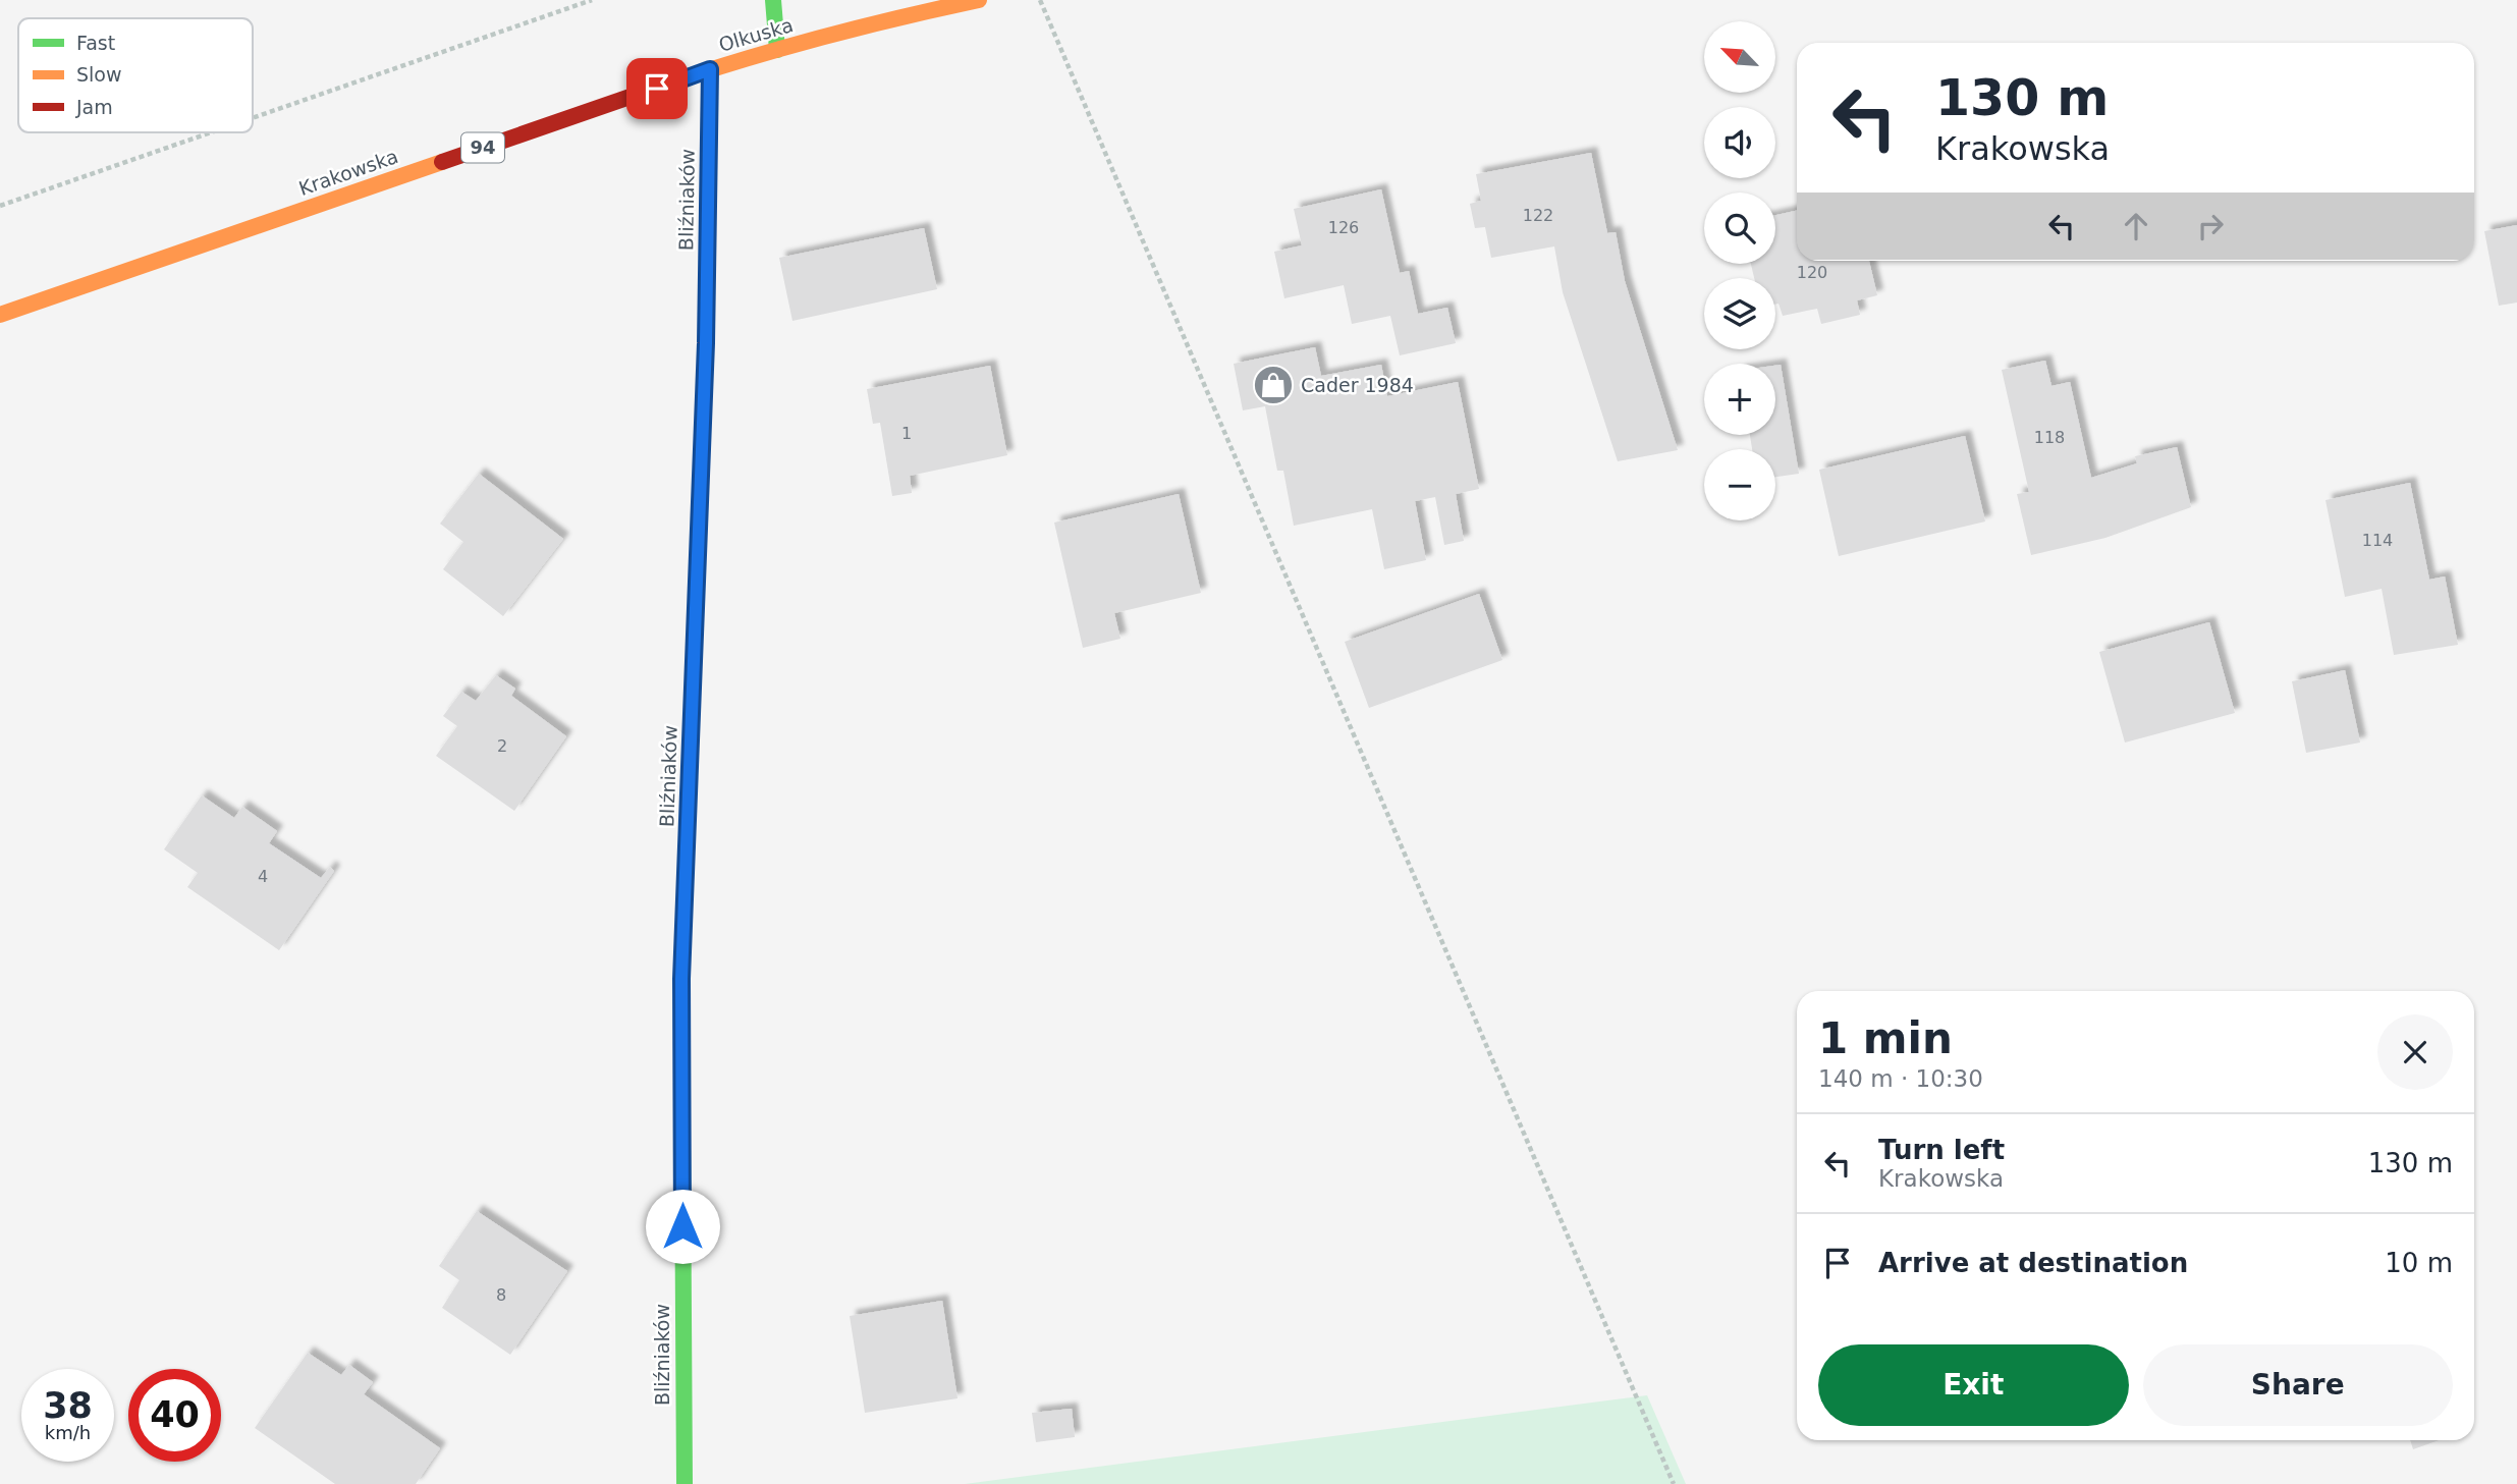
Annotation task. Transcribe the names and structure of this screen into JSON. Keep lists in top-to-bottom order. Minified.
{"streets":{"street":["Olkuska","94","Krakowska","Bliźniaków"]},"crossings":[["Olkuska","Krakowska"],["Olkuska","Bliźniaków"],["Krakowska","Bliźniaków"]],"places":{"shop":["Cader 1984"]},"house_numbers":["122","126","120","1","118","114","2","4","8"],"legend":["Fast","Slow","Jam"],"north":"top left","page":{"map_buttons":["+","−"],"turn":["130 m","Krakowska"],"heading":["1 min","140 m · 10:30"],"list":[{"name":"Turn left","note":"Krakowska","value":"130 m"},{"name":"Arrive at destination","value":"10 m"}],"buttons":["Exit","Share"],"speed":"38 km/h","limit":"40"}}
